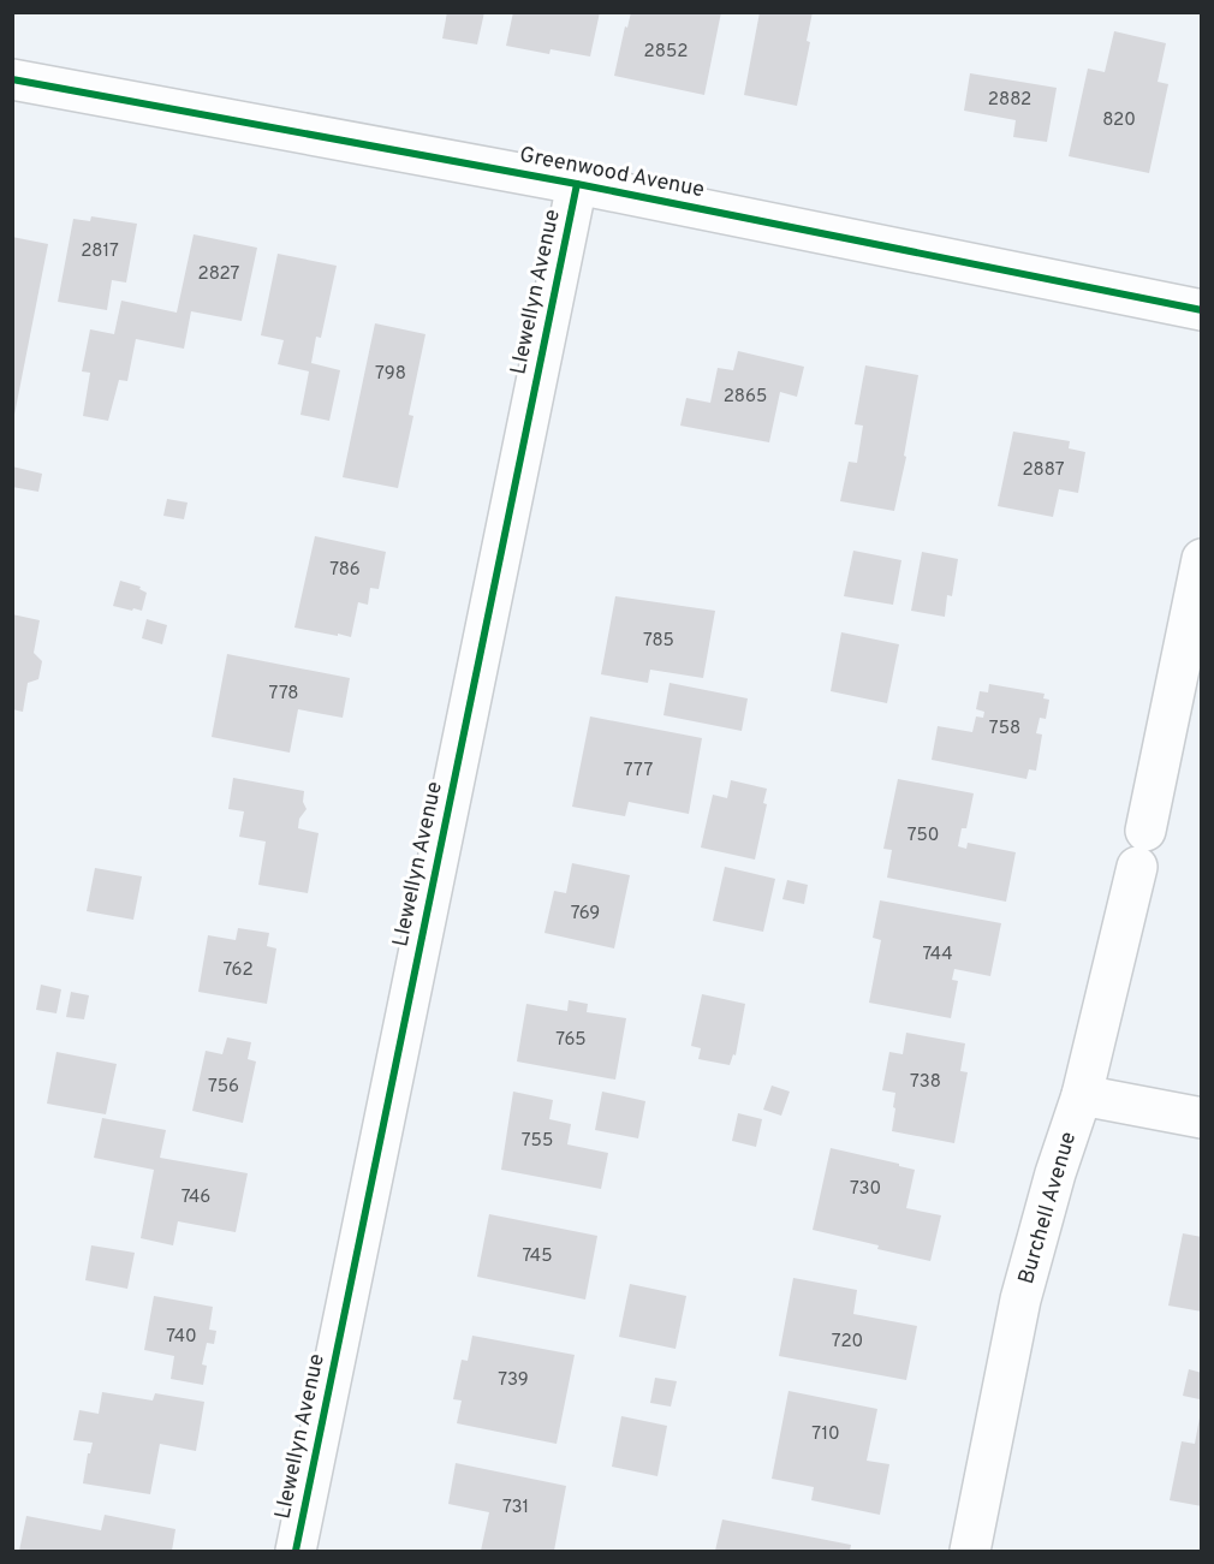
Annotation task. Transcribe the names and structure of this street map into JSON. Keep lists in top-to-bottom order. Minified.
{"streets":{"street":["Greenwood Avenue","Llewellyn Avenue","Burchell Avenue"]},"crossings":[["Greenwood Avenue","Llewellyn Avenue"]],"house_numbers":["2852","2882","820","2817","2827","798","2865","2887","786","785","778","758","777","750","769","744","762","765","738","756","755","730","746","745","740","720","739","710","731"]}
